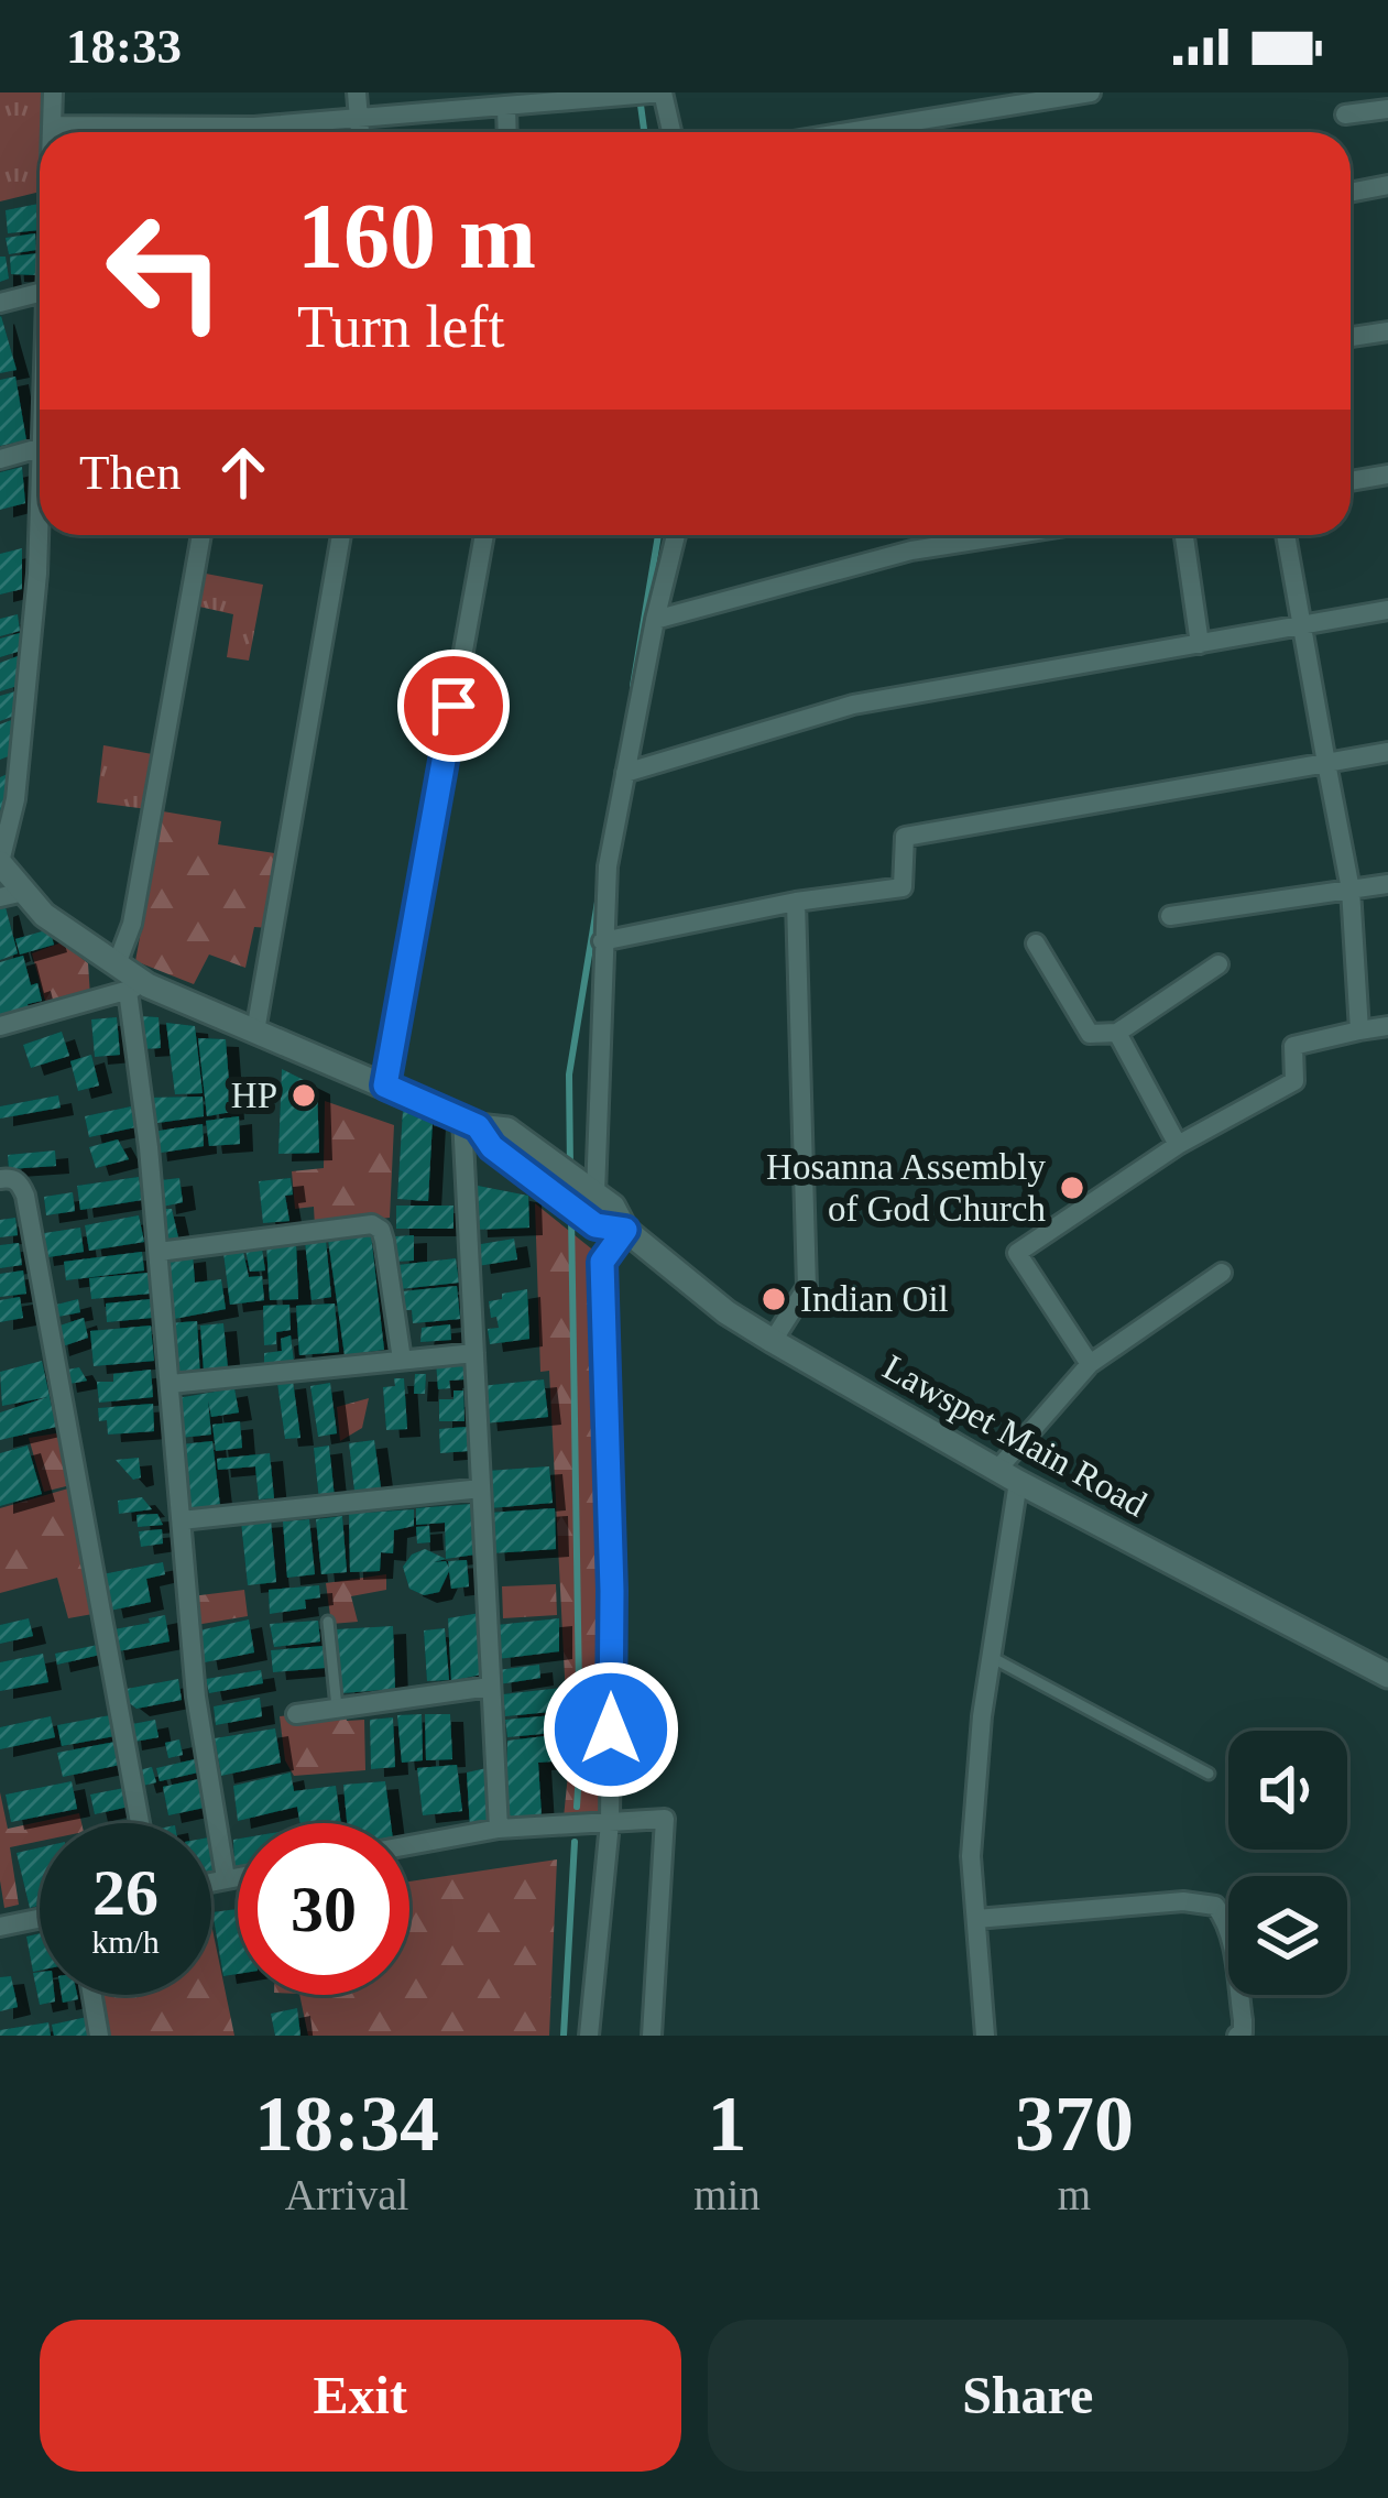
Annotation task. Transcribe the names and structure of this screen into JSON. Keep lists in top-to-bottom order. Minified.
{"streets":{"street":["Lawspet Main Road"]},"places":["HP","Hosanna Assembly of God Church","Indian Oil"],"page":{"status":"18:33","turn":["160 m","Turn left"],"then":"Then","speed":"26 km/h","limit":"30","eta":["18:34","Arrival","1","min","370","m"],"buttons":["Exit","Share"]}}
